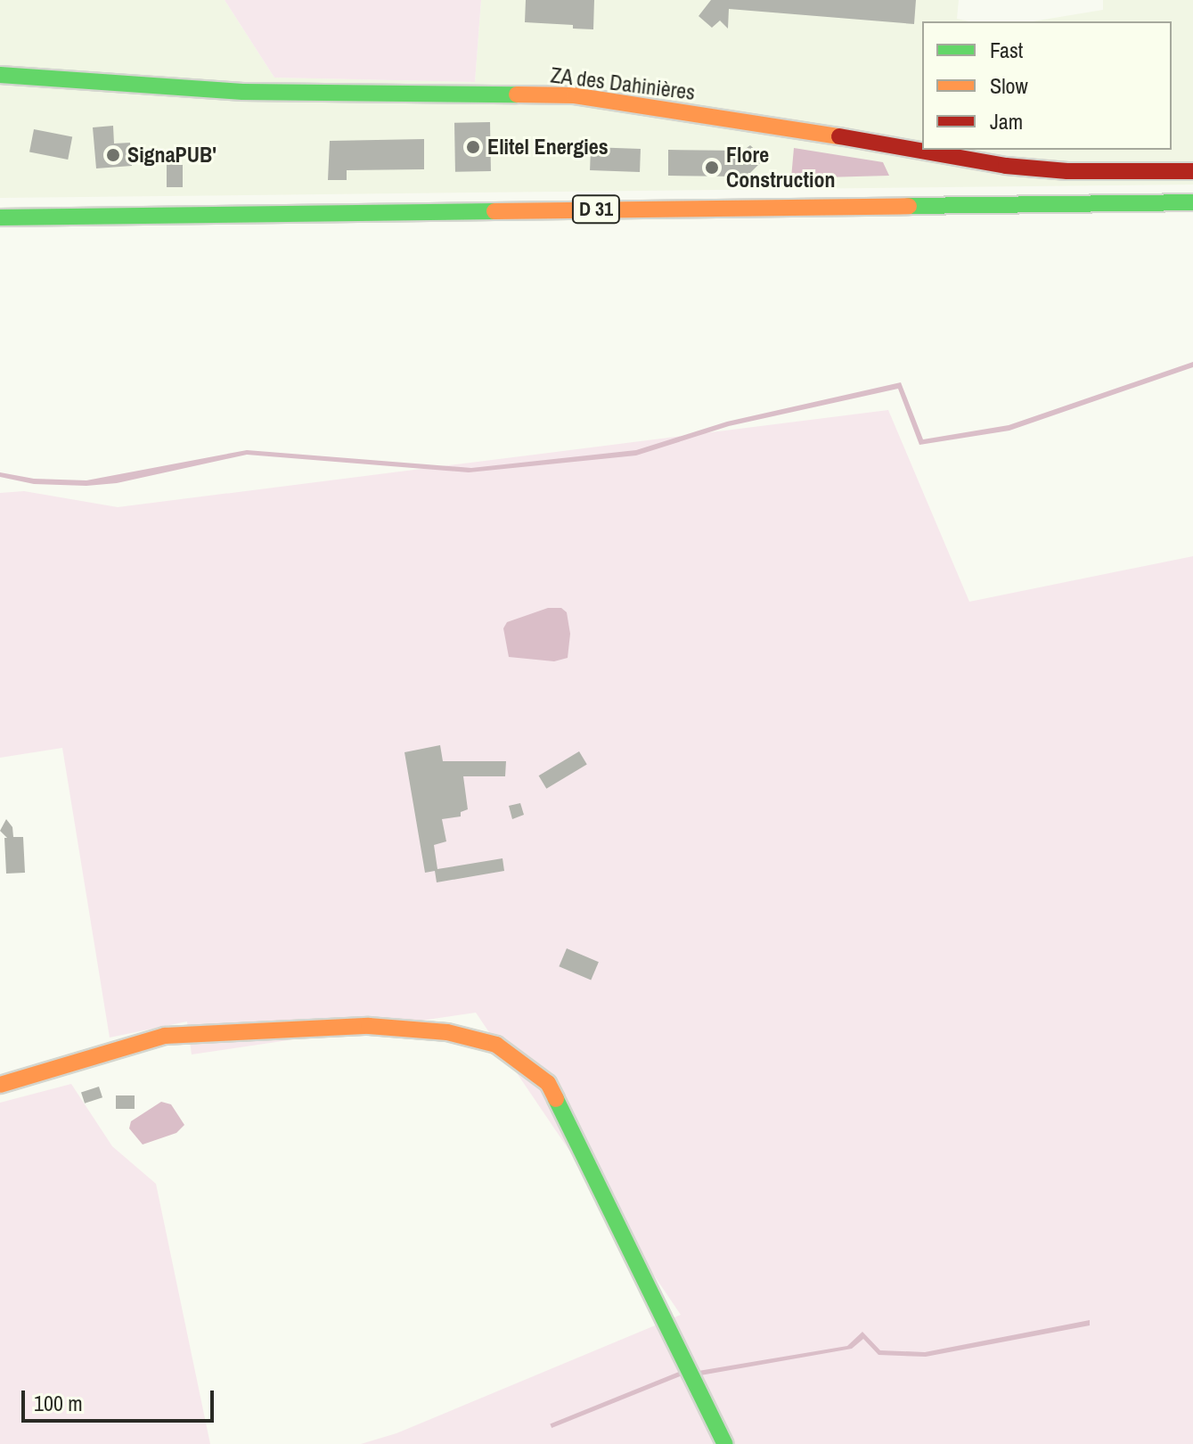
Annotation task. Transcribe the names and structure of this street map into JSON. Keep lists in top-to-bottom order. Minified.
{"streets":{"street":["ZA des Dahinières","D 31"]},"places":["Elitel Energies","SignaPUB'","Flore Construction"],"legend":["Fast","Slow","Jam"],"scale_bar":"100 m"}
